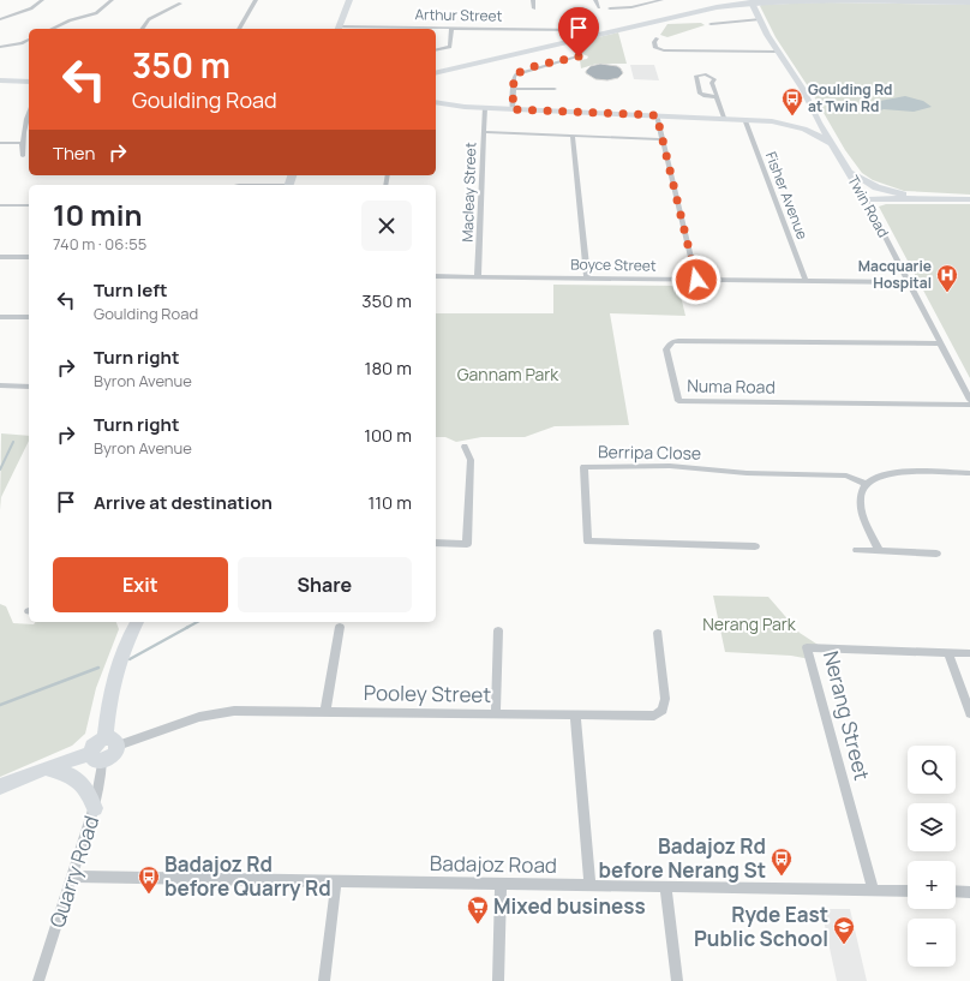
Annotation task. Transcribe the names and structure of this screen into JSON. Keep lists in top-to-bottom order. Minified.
{"streets":{"main road":["Twin Road"],"street":["Arthur Street","Macleay Street","Fisher Avenue","Boyce Street","Numa Road","Berripa Close","Pooley Street","Nerang Street","Badajoz Road","Quarry Road"]},"crossings":[["Macleay Street","Boyce Street"],["Fisher Avenue","Boyce Street"],["Twin Road","Boyce Street"],["Twin Road","Numa Road"],["Nerang Street","Badajoz Road"],["Badajoz Road","Quarry Road"]],"parks":["Gannam Park","Nerang Park"],"places":{"bus stop":["Goulding Rd at Twin Rd","Badajoz Rd before Nerang St","Badajoz Rd before Quarry Rd"],"hospital":["Macquarie Hospital"],"supermarket":["Mixed business"],"school or university":["Ryde East Public School"]},"page":{"turn":["350 m","Goulding Road"],"then":"Then","heading":["10 min","740 m · 06:55"],"list":[{"name":"Turn left","note":"Goulding Road","value":"350 m"},{"name":"Turn right","note":"Byron Avenue","value":"180 m"},{"name":"Turn right","note":"Byron Avenue","value":"100 m"},{"name":"Arrive at destination","value":"110 m"}],"buttons":["Exit","Share"],"map_buttons":["+","−"]}}
